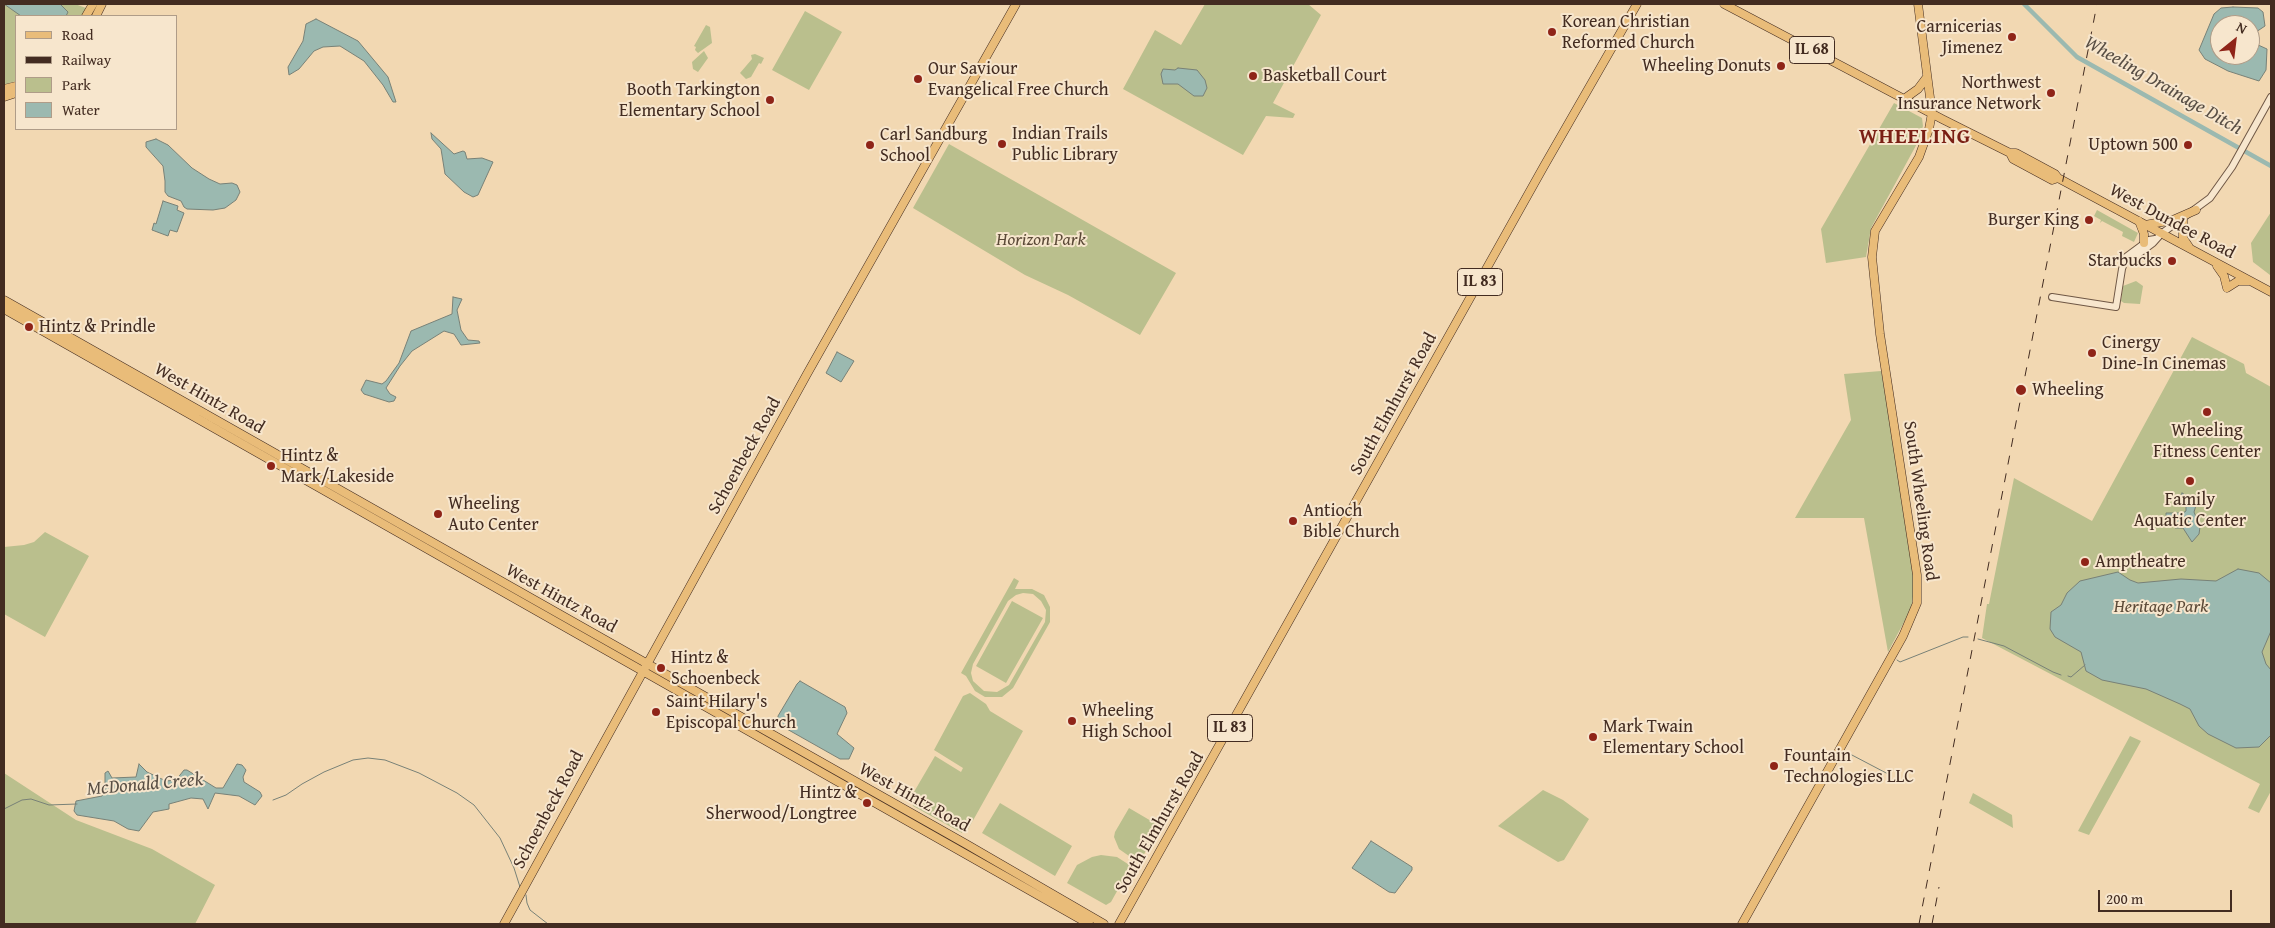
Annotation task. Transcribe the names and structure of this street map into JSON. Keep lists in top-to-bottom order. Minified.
{"streets":{"main road":["IL 68","West Dundee Road","IL 83","West Hintz Road","South Elmhurst Road","Schoenbeck Road","South Wheeling Road"]},"crossings":[["West Dundee Road","South Wheeling Road"],["West Hintz Road","Schoenbeck Road"]],"districts":["WHEELING"],"water":["Wheeling Drainage Ditch","McDonald Creek"],"parks":["Horizon Park","Heritage Park"],"places":["Korean Christian Reformed Church","Carnicerias Jimenez","Wheeling Donuts","Basketball Court","Our Saviour Evangelical Free Church","Northwest Insurance Network","Booth Tarkington Elementary School","Indian Trails Public Library","Carl Sandburg School","Uptown 500","Burger King","Starbucks","Hintz & Prindle","Cinergy Dine-In Cinemas","Wheeling","Wheeling Fitness Center","Hintz & Mark/Lakeside","Family Aquatic Center","Wheeling Auto Center","Antioch Bible Church","Amptheatre","Hintz & Schoenbeck","Saint Hilary's Episcopal Church","Wheeling High School","Mark Twain Elementary School","Fountain Technologies LLC","Hintz & Sherwood/Longtree"],"legend":["Road","Railway","Park","Water"],"scale_bar":"200 m","north":"top right"}
